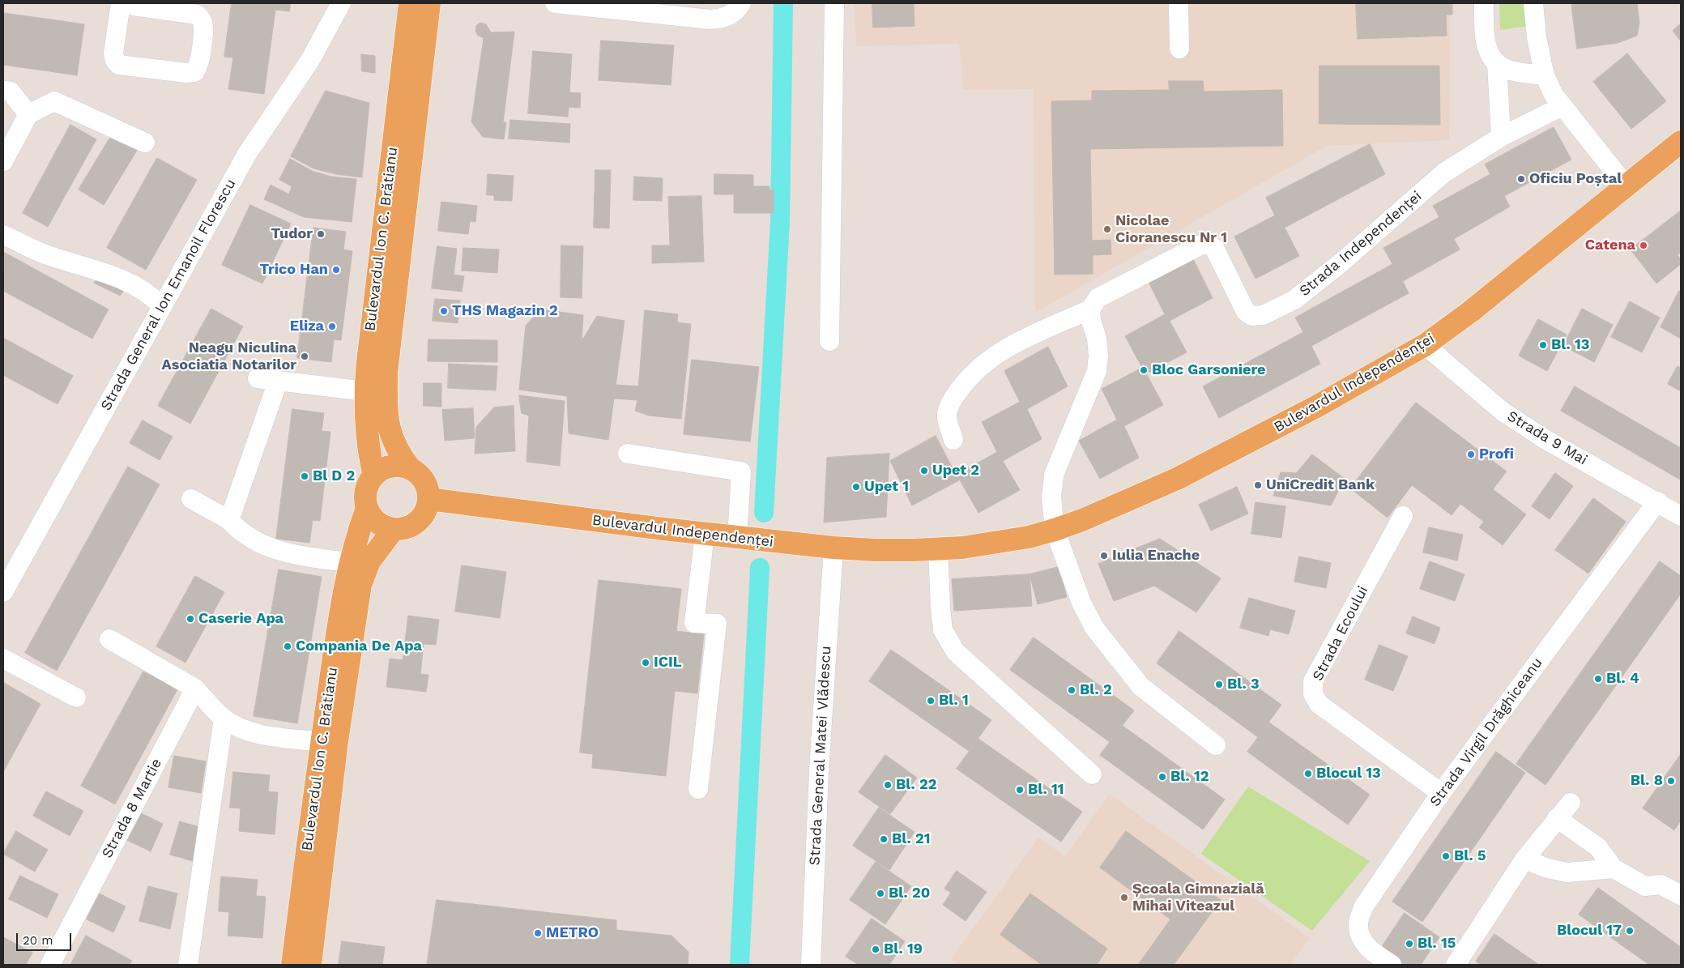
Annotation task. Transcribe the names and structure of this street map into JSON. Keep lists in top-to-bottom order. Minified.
{"streets":{"main road":["Bulevardul Ion C. Brătianu","Bulevardul Independenței"],"street":["Strada Independenței","Strada General Ion Emanoil Florescu","Strada 9 Mai","Strada Ecoului","Strada Virgil Drăghiceanu","Strada General Matei Vlădescu","Strada 8 Martie"]},"crossings":[["Bulevardul Ion C. Brătianu","Bulevardul Independenței"],["Bulevardul Independenței","Strada 9 Mai"],["Bulevardul Independenței","Strada General Matei Vlădescu"],["Strada 9 Mai","Strada Virgil Drăghiceanu"],["Strada Ecoului","Strada Virgil Drăghiceanu"]],"places":["Oficiu Poștal","Nicolae Cioranescu Nr 1","Tudor","Catena","Trico Han","THS Magazin 2","Eliza","Bl. 13","Neagu Niculina Asociatia Notarilor","Bloc Garsoniere","Profi","Upet 2","Bl D 2","UniCredit Bank","Upet 1","Iulia Enache","Caserie Apa","Compania De Apa","ICIL","Bl. 4","Bl. 3","Bl. 2","Bl. 1","Blocul 13","Bl. 12","Bl. 8","Bl. 22","Bl. 11","Bl. 21","Bl. 5","Bl. 20","Școala Gimnazială Mihai Viteazul","Blocul 17","METRO","Bl. 15","Bl. 19"],"scale_bar":"20 m"}
